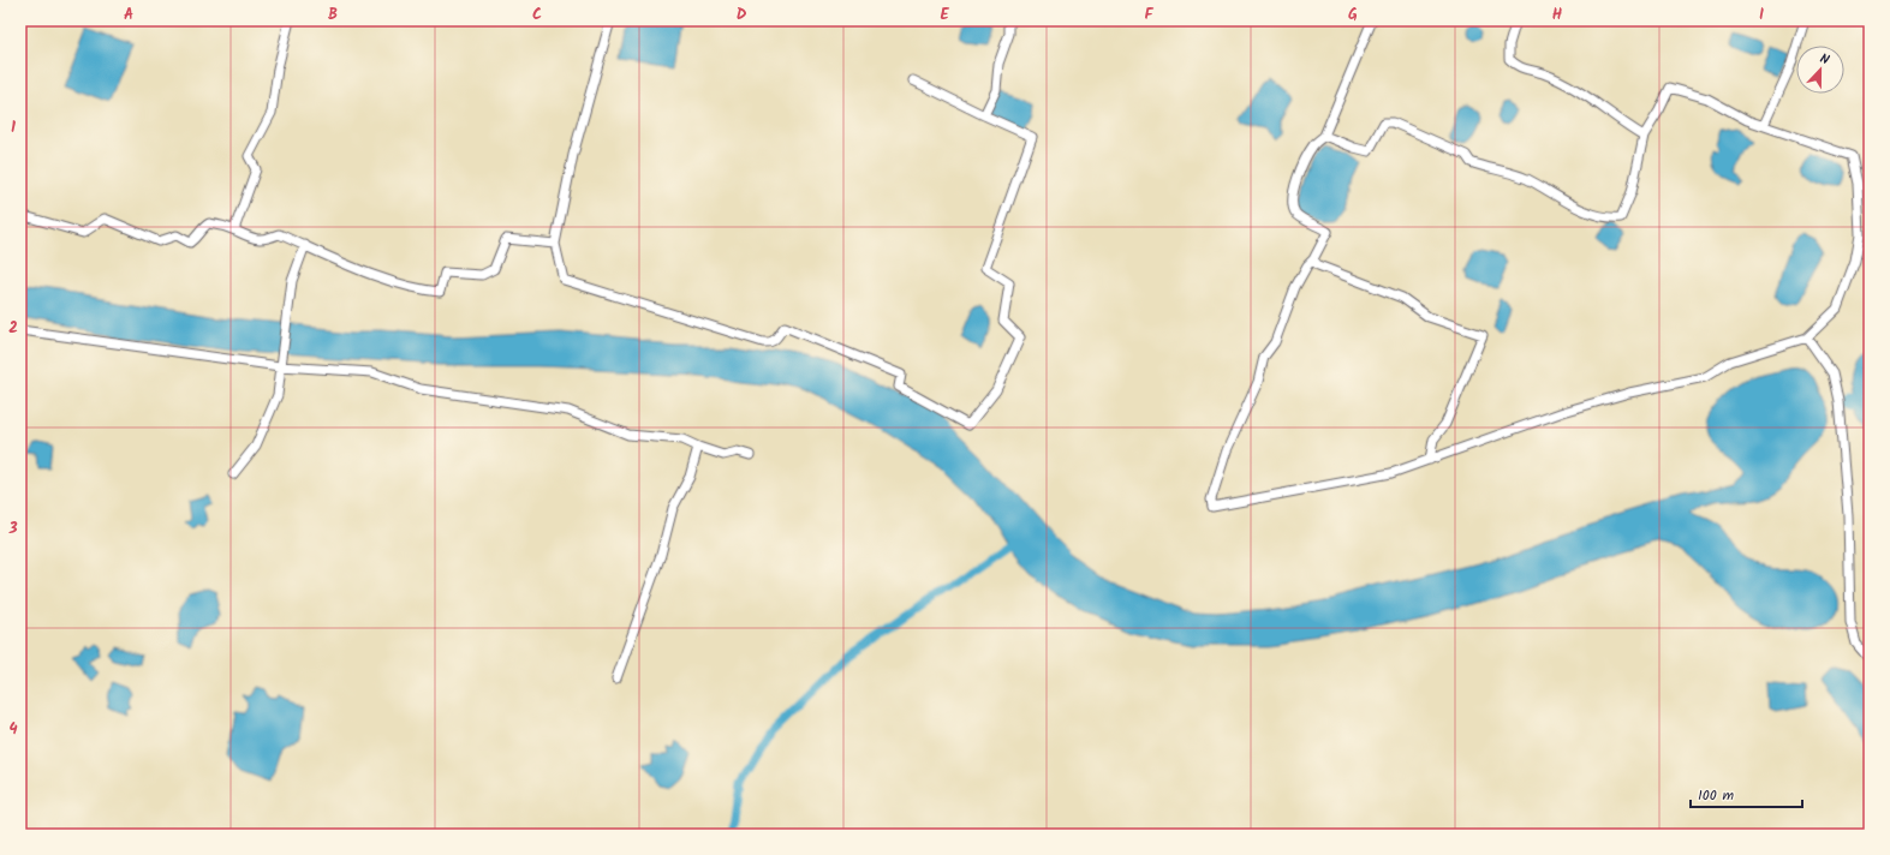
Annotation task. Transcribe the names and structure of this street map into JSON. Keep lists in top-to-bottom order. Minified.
{"scale_bar":"100 m","north":"top","grid":{"columns":["A","B","C","D","E","F","G","H","I"],"rows":["1","2","3","4"]}}
